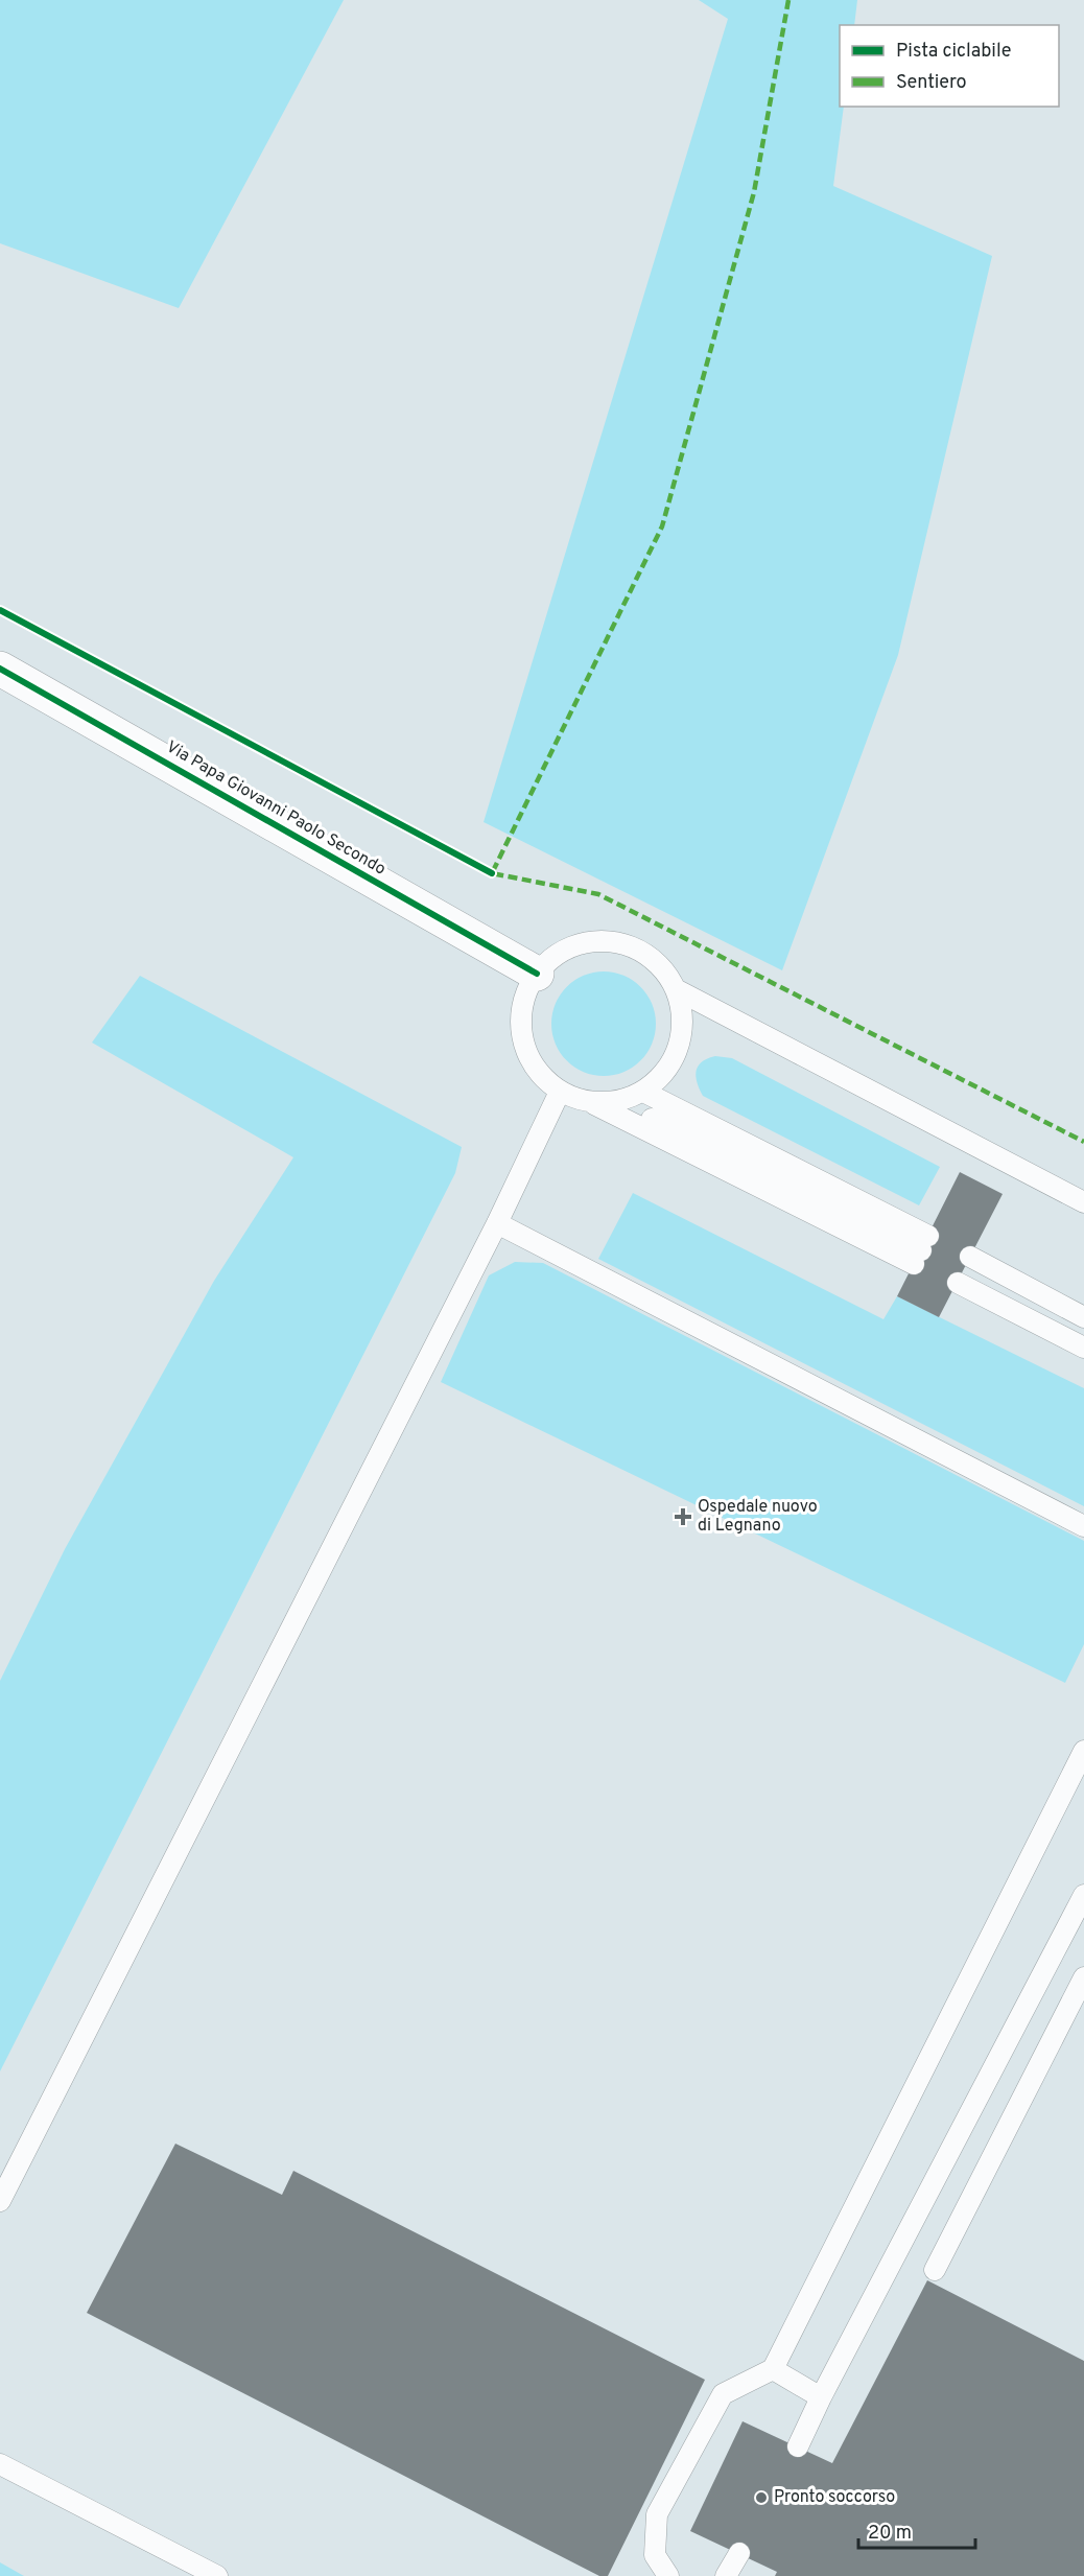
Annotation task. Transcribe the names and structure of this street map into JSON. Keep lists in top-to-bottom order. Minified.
{"streets":{"street":["Via Papa Giovanni Paolo Secondo"]},"places":{"health":["Ospedale nuovo di Legnano"],"other":["Pronto soccorso"]},"legend":["Pista ciclabile","Sentiero"],"scale_bar":"20 m"}
